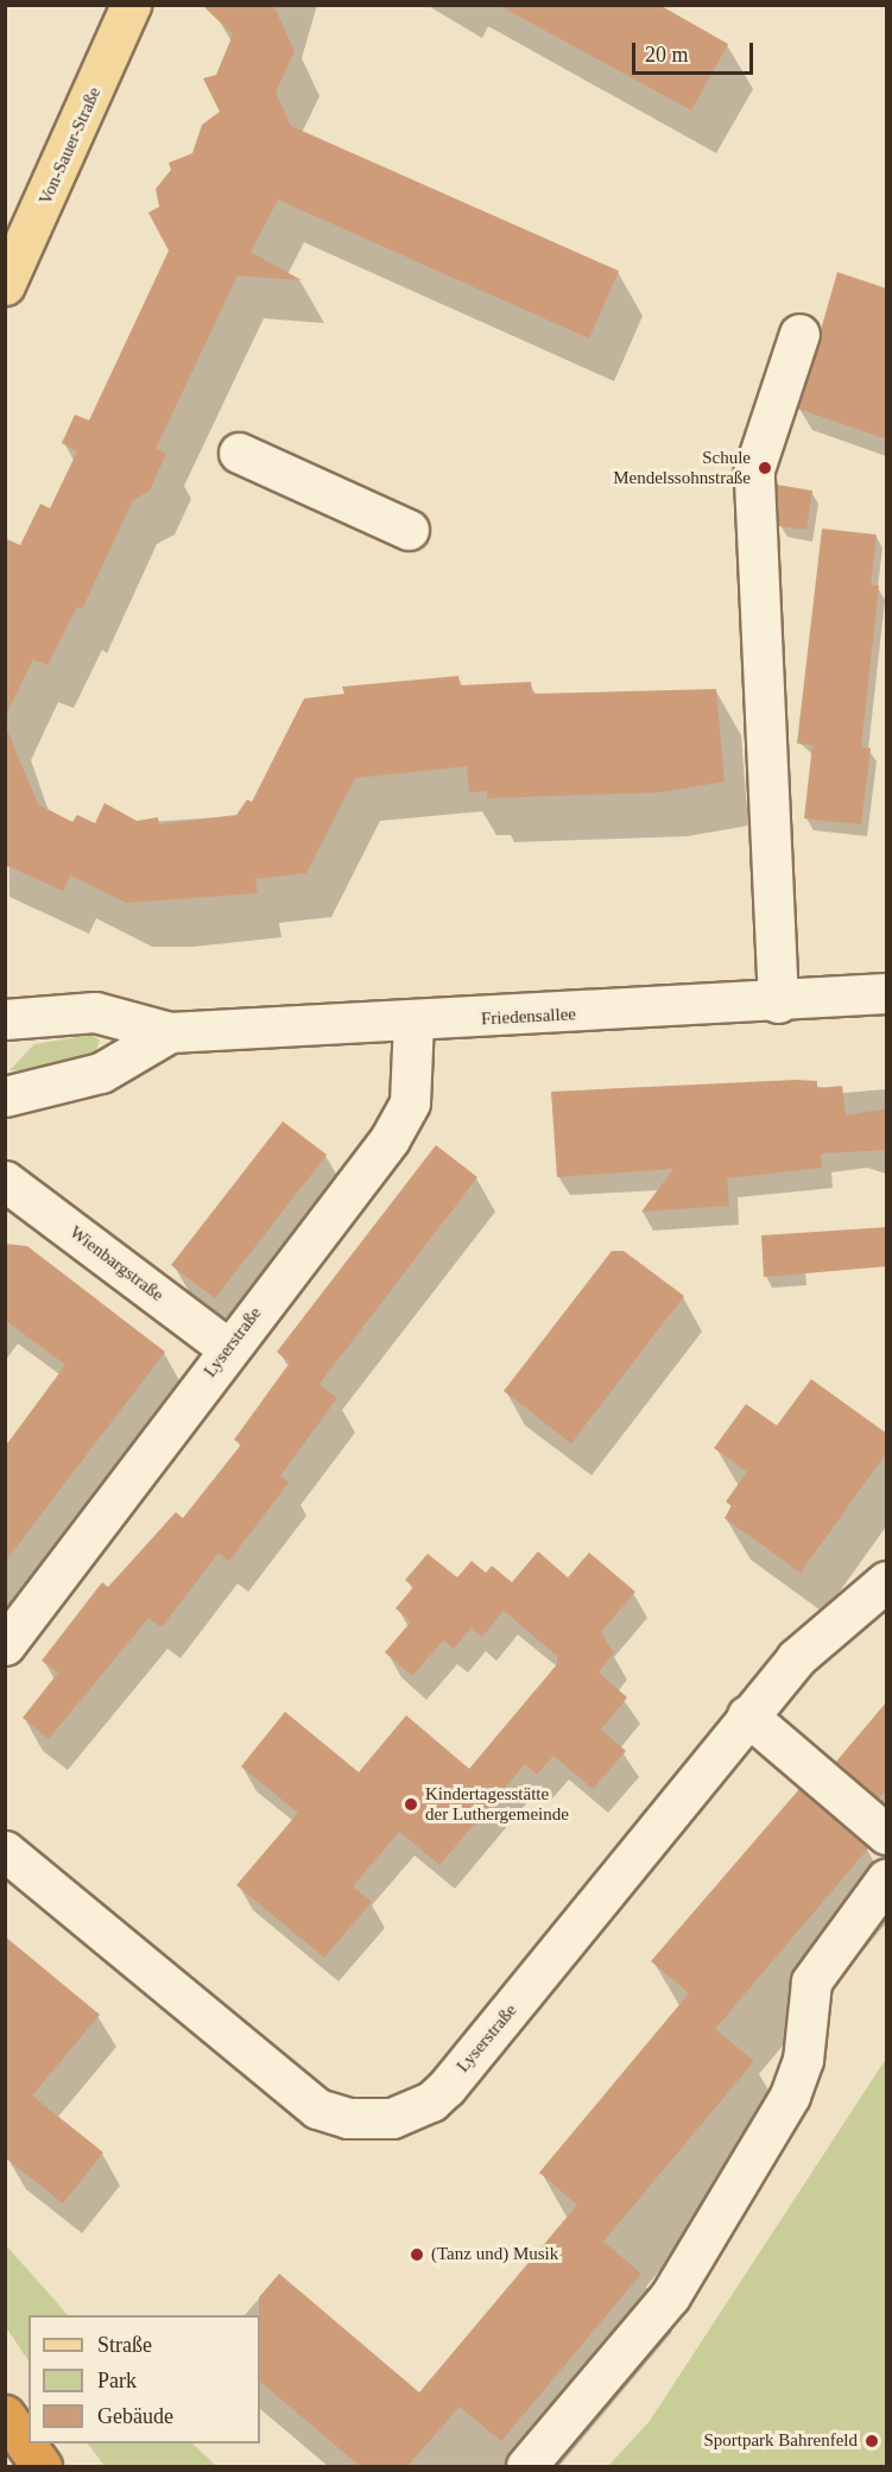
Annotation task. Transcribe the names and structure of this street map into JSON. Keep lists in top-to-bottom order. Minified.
{"streets":{"main road":["Von-Sauer-Straße"],"street":["Friedensallee","Wienbargstraße","Lyserstraße"]},"crossings":[["Friedensallee","Lyserstraße"],["Wienbargstraße","Lyserstraße"]],"places":["Schule Mendelssohnstraße","Kindertagesstätte der Luthergemeinde","(Tanz und) Musik","Sportpark Bahrenfeld"],"legend":["Straße","Park","Gebäude"],"scale_bar":"20 m"}
